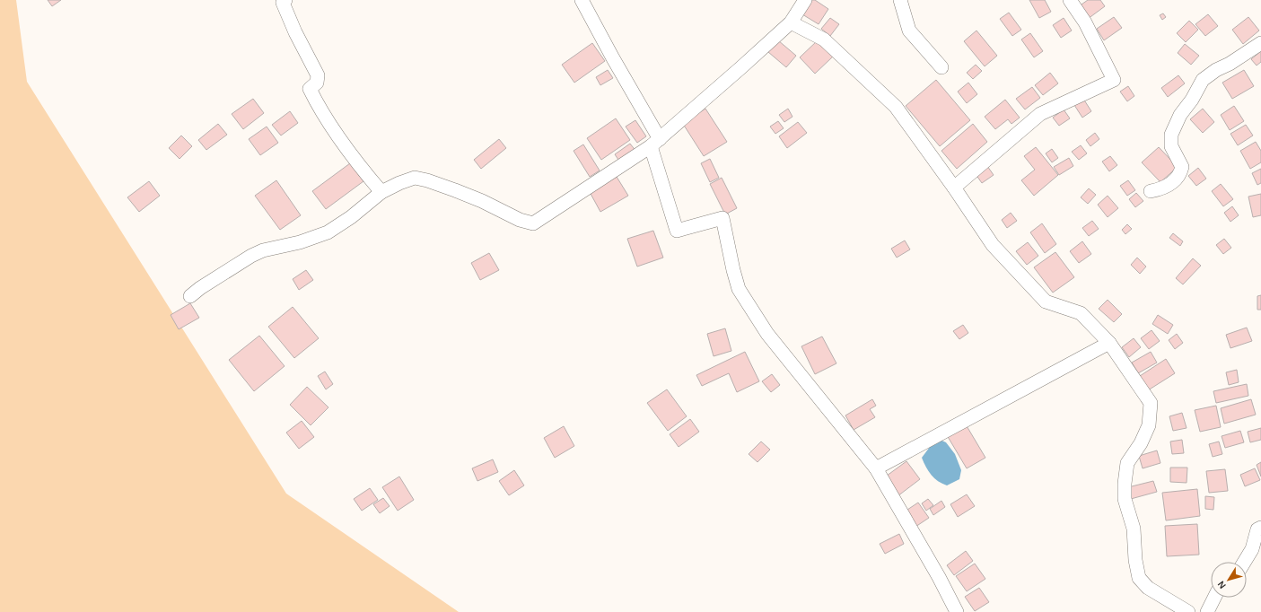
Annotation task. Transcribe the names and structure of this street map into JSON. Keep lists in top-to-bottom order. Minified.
{"north":"bottom left"}
